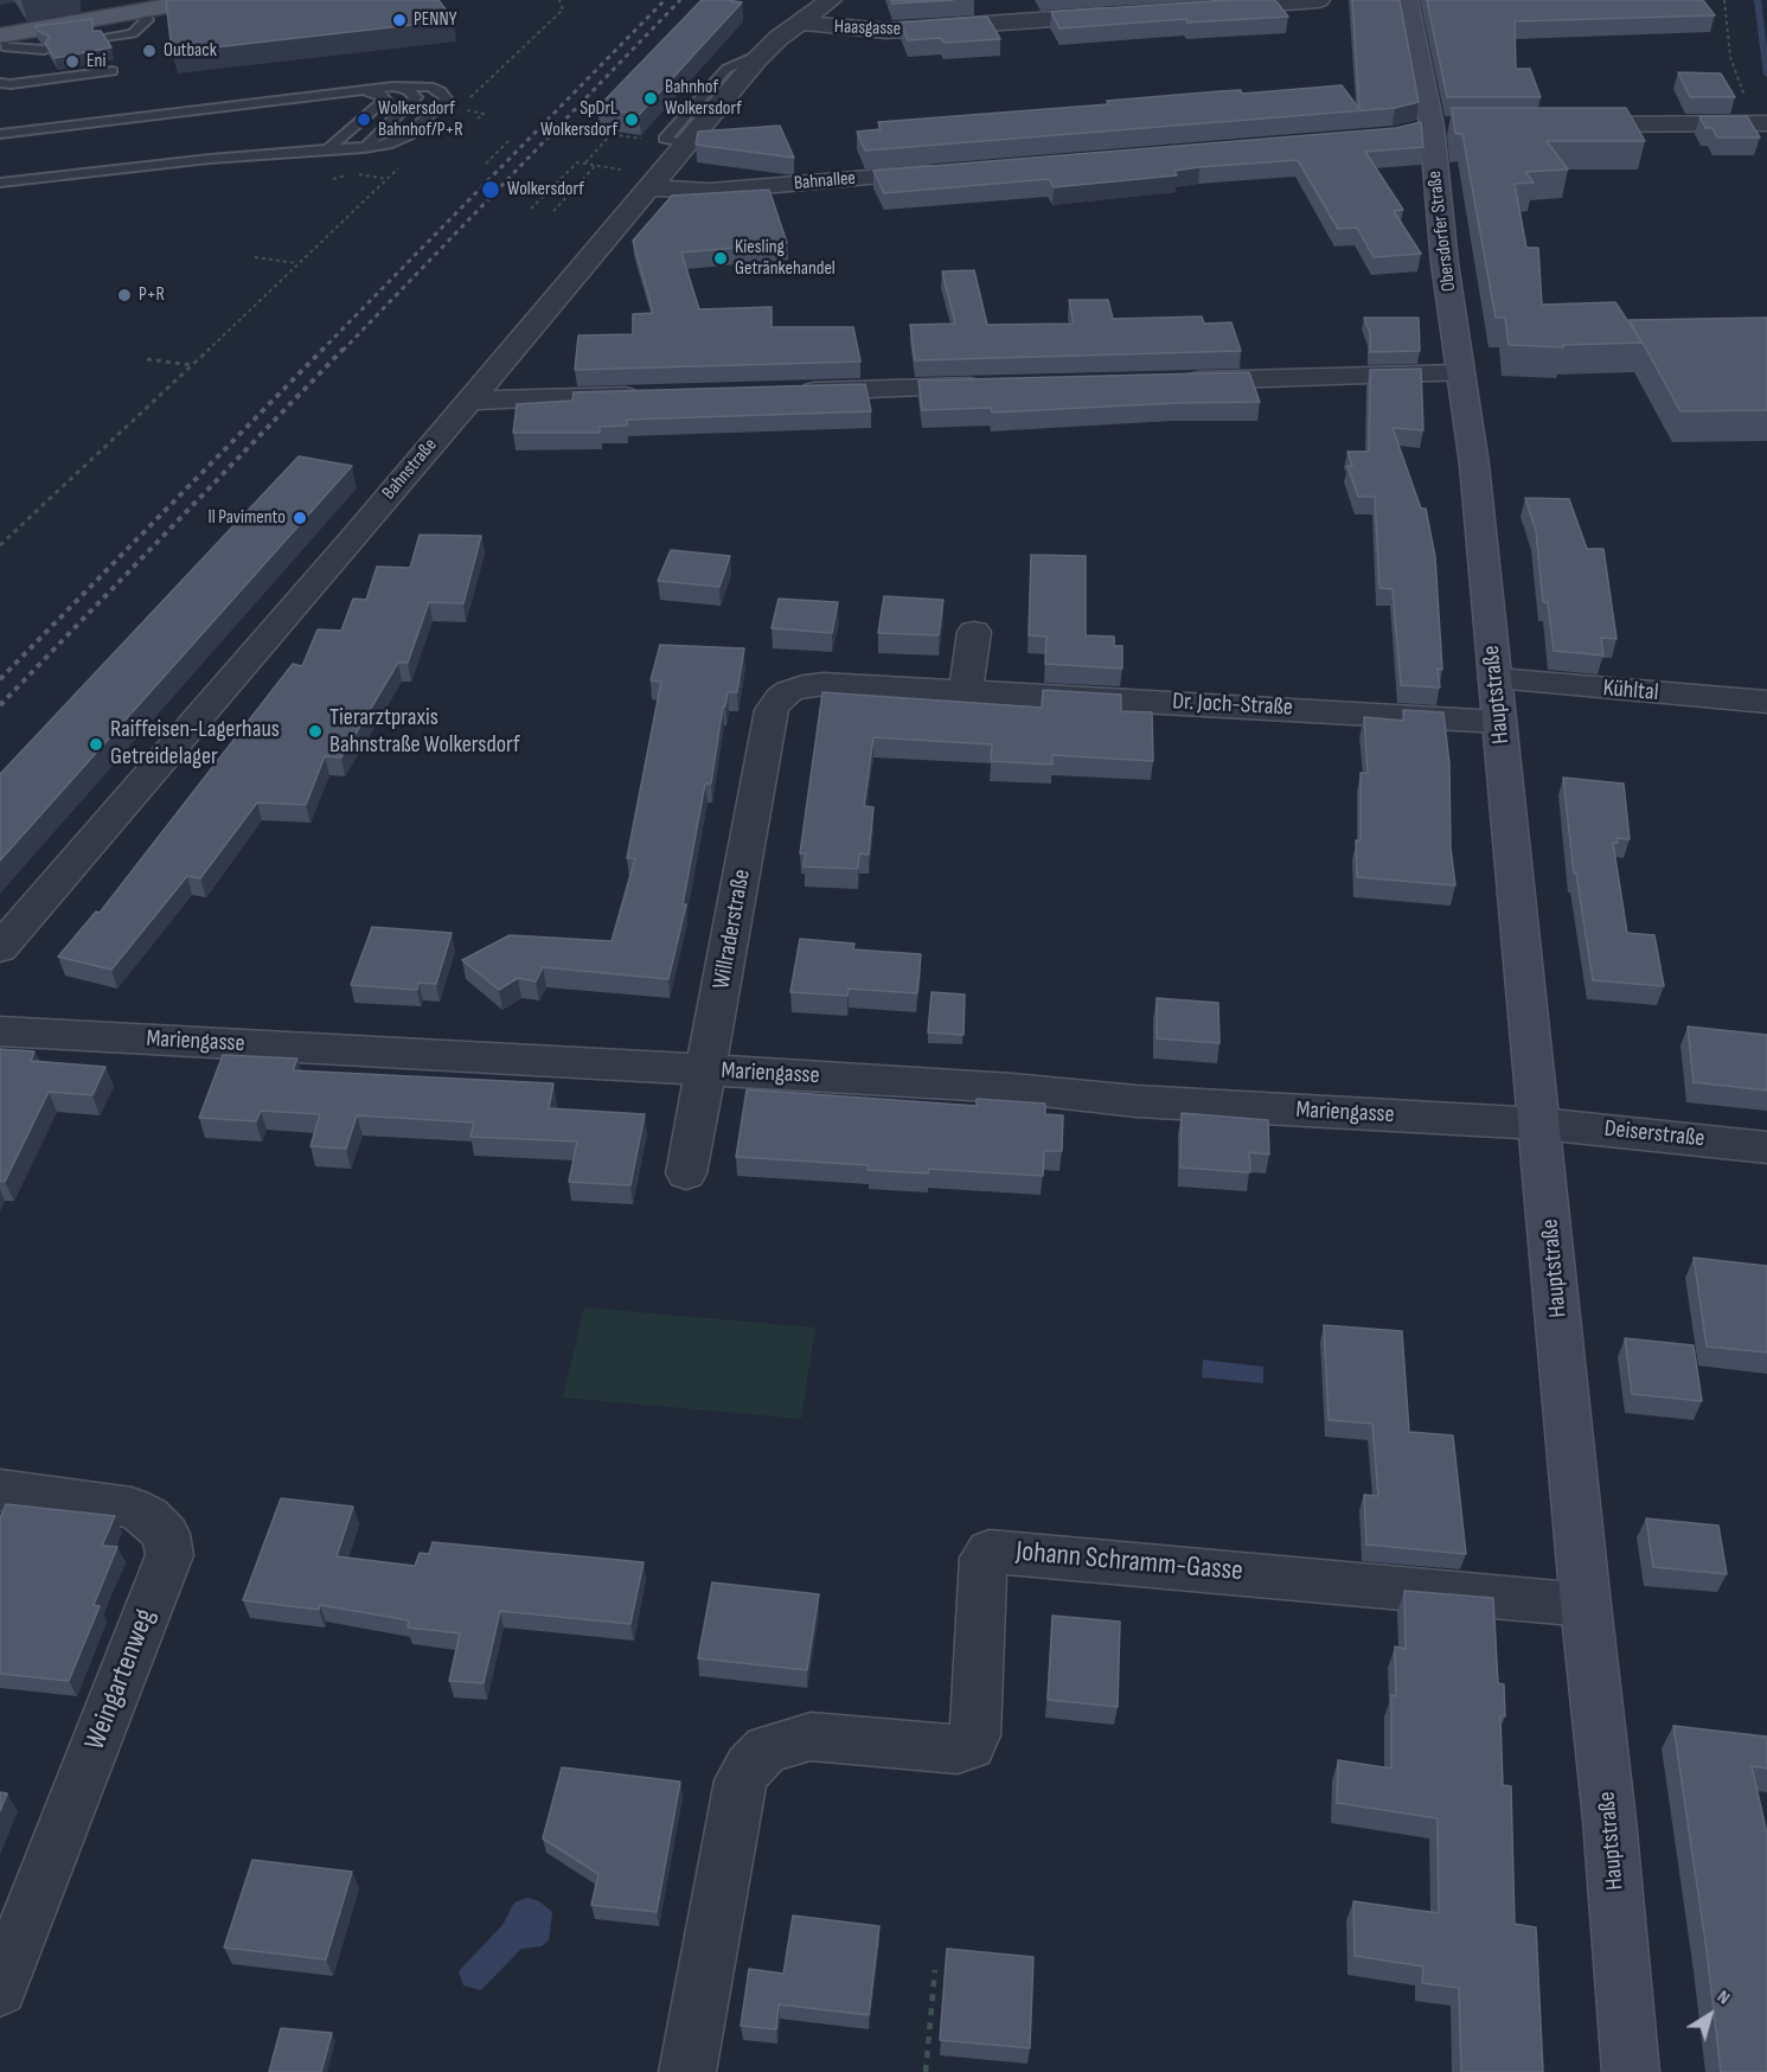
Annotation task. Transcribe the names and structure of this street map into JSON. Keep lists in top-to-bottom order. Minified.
{"streets":{"main road":["Obersdorfer Straße","Hauptstraße"],"street":["Haasgasse","Bahnallee","Bahnstraße","Kühltal","Dr. Joch-Straße","Willraderstraße","Mariengasse","Deiserstraße","Johann Schramm-Gasse","Weingartenweg"]},"crossings":[["Haasgasse","Bahnstraße"],["Bahnallee","Bahnstraße"],["Obersdorfer Straße","Hauptstraße"],["Kühltal","Hauptstraße"],["Hauptstraße","Dr. Joch-Straße"],["Hauptstraße","Mariengasse"],["Hauptstraße","Deiserstraße"],["Hauptstraße","Johann Schramm-Gasse"],["Dr. Joch-Straße","Willraderstraße"],["Willraderstraße","Mariengasse"],["Mariengasse","Deiserstraße"]],"places":["PENNY","Outback","Eni","Bahnhof Wolkersdorf","Wolkersdorf Bahnhof/P+R","SpDrL Wolkersdorf","Wolkersdorf","Kiesling Getränkehandel","P+R","Il Pavimento","Tierarztpraxis Bahnstraße Wolkersdorf","Raiffeisen-Lagerhaus Getreidelager"],"north":"top right"}
